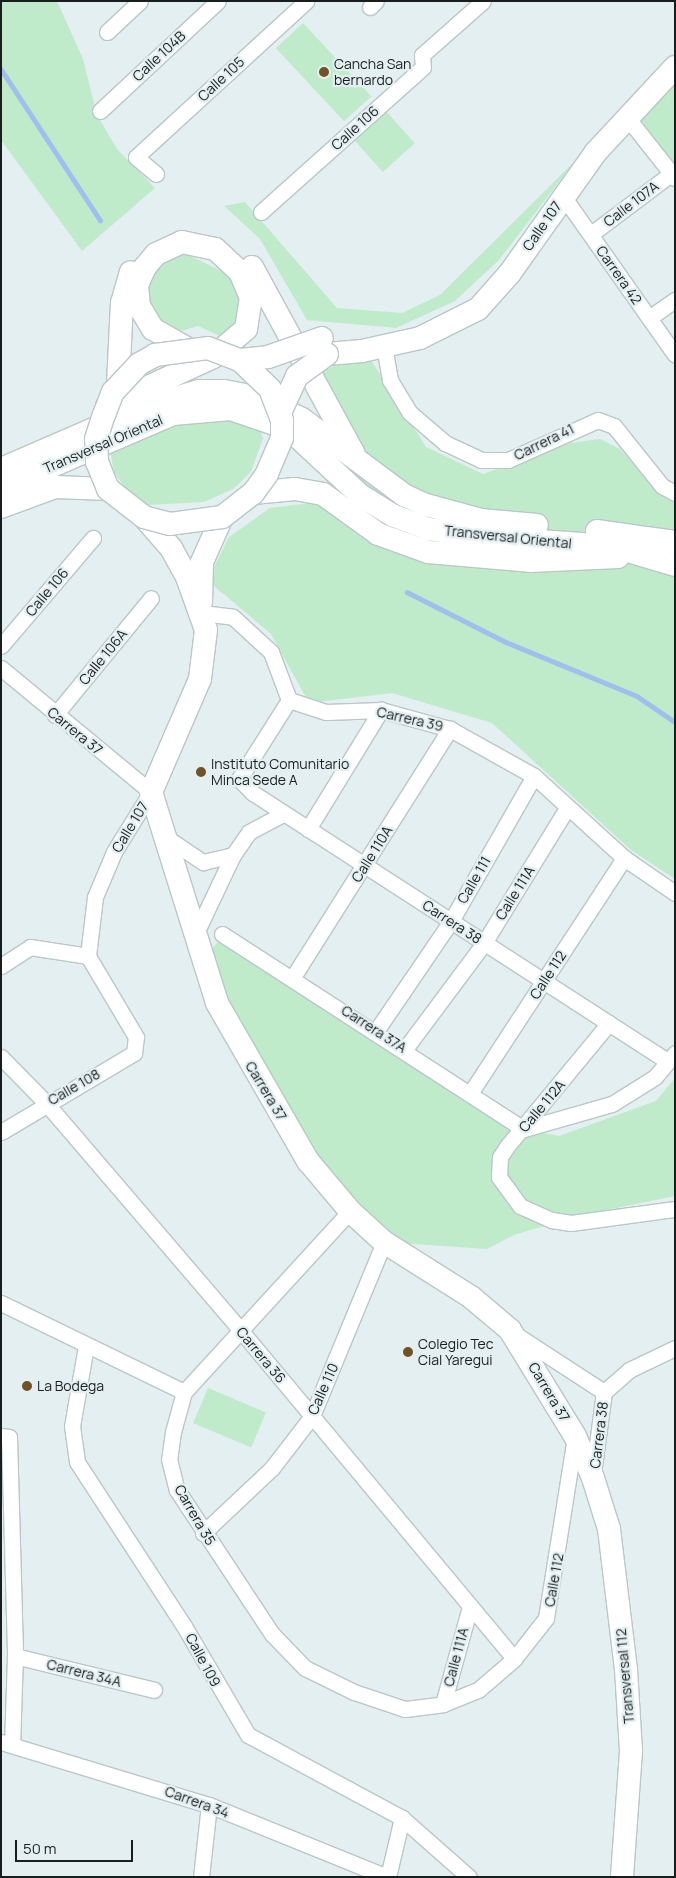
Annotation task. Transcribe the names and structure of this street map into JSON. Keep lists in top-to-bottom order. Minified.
{"streets":{"main road":["Calle 107","Transversal Oriental","Carrera 37","Transversal 112"],"street":["Calle 104B","Calle 105","Calle 106","Calle 107A","Carrera 42","Carrera 41","Calle 106A","Carrera 39","Calle 110A","Calle 111","Calle 111A","Carrera 38","Calle 112","Carrera 37A","Calle 108","Calle 112A","Carrera 36","Calle 110","Carrera 35","Calle 109","Carrera 34A","Carrera 34"]},"crossings":[["Calle 107A","Carrera 42"],["Calle 107","Carrera 42"],["Calle 107","Carrera 41"],["Calle 107","Carrera 37"],["Calle 107","Calle 108"],["Calle 106A","Carrera 37"],["Carrera 39","Calle 110A"],["Carrera 39","Calle 111"],["Carrera 39","Calle 111A"],["Carrera 39","Carrera 38"],["Carrera 39","Calle 112"],["Carrera 37","Carrera 38"],["Carrera 37","Calle 112"],["Carrera 37","Calle 110"],["Carrera 37","Transversal 112"],["Calle 110A","Carrera 38"],["Calle 110A","Carrera 37A"],["Calle 111","Carrera 38"],["Calle 111","Carrera 37A"],["Calle 111A","Carrera 38"],["Calle 111A","Calle 112"],["Calle 111A","Carrera 37A"],["Calle 111A","Carrera 36"],["Calle 111A","Carrera 35"],["Carrera 38","Calle 112"],["Carrera 38","Calle 112A"],["Carrera 38","Transversal 112"],["Calle 112","Carrera 37A"],["Calle 112","Carrera 36"],["Calle 112","Carrera 35"],["Carrera 37A","Calle 112A"],["Calle 108","Carrera 36"],["Carrera 36","Calle 110"],["Calle 110","Carrera 35"]],"places":["Cancha San bernardo","Instituto Comunitario Minca Sede A","Colegio Tec Cial Yaregui","La Bodega"],"scale_bar":"50 m"}
